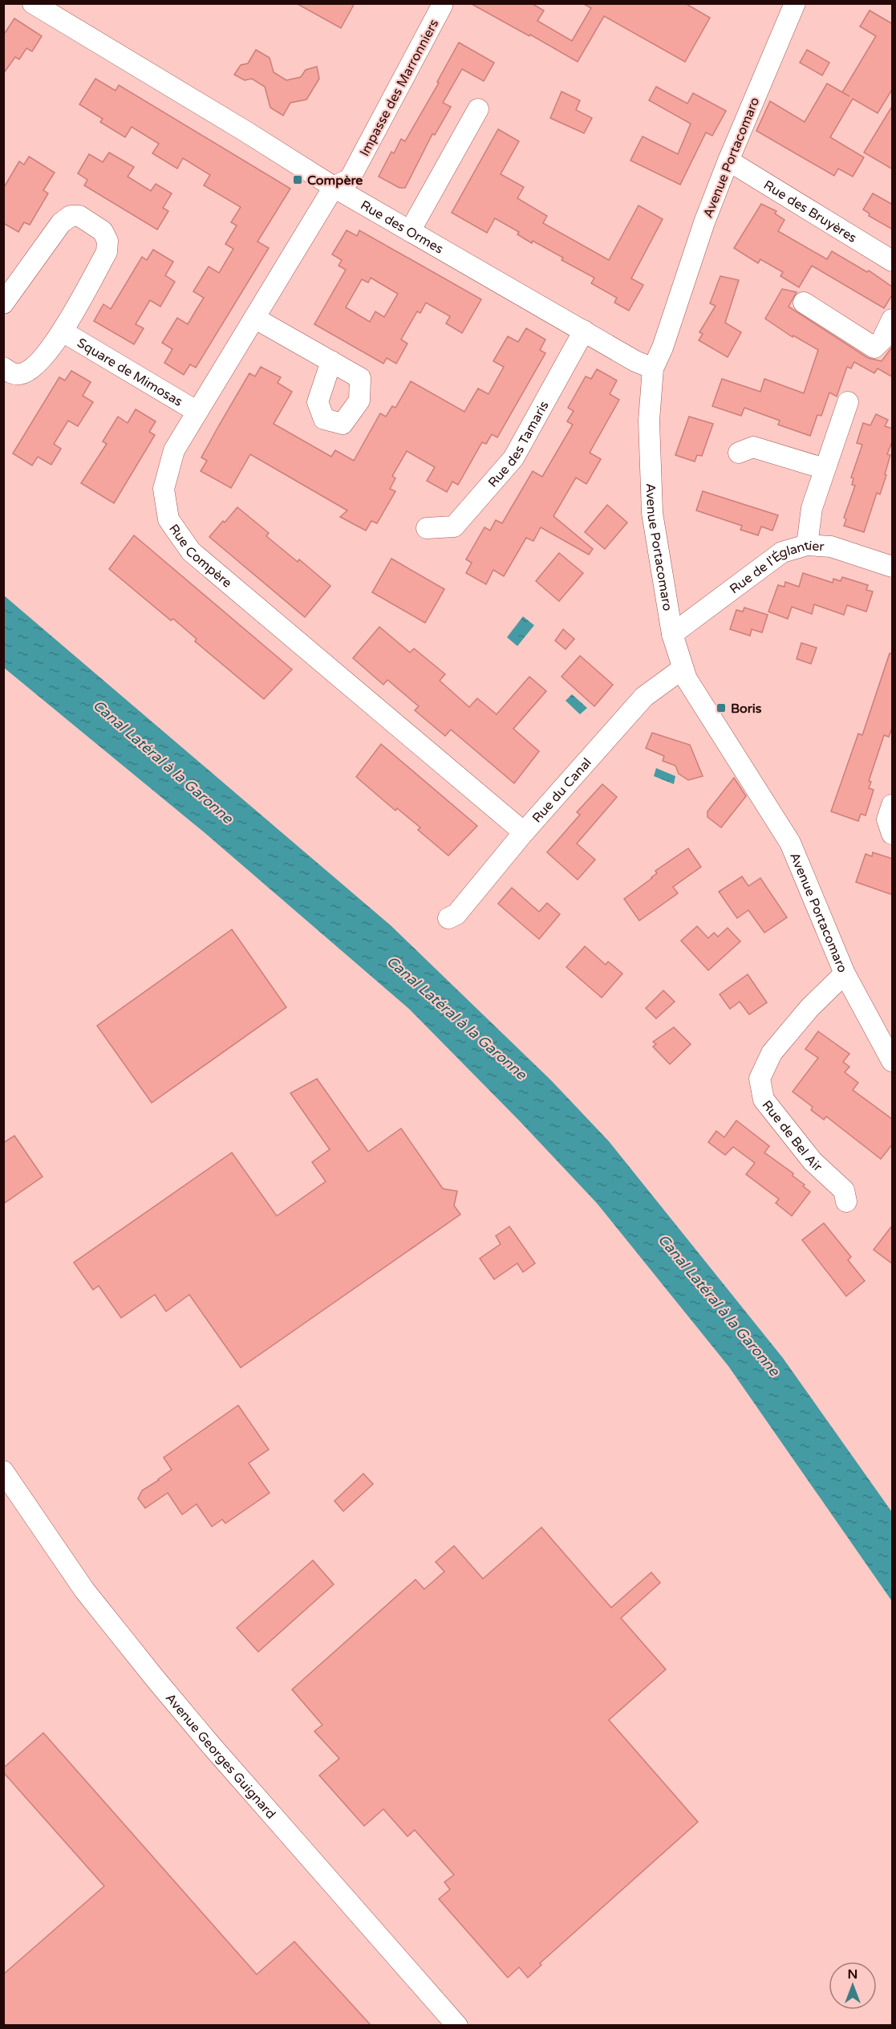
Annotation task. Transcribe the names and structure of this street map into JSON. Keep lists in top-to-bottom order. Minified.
{"streets":{"street":["Impasse des Marronniers","Avenue Portacomaro","Rue des Bruyères","Rue des Ormes","Square de Mimosas","Rue des Tamaris","Rue Compère","Rue de l'Églantier","Rue du Canal","Rue de Bel Air","Avenue Georges Guignard"]},"crossings":[["Impasse des Marronniers","Rue des Ormes"],["Impasse des Marronniers","Rue Compère"],["Avenue Portacomaro","Rue des Bruyères"],["Avenue Portacomaro","Rue des Ormes"],["Avenue Portacomaro","Rue de l'Églantier"],["Avenue Portacomaro","Rue du Canal"],["Avenue Portacomaro","Rue de Bel Air"],["Rue des Ormes","Rue des Tamaris"],["Rue des Ormes","Rue Compère"],["Square de Mimosas","Rue Compère"],["Rue Compère","Rue du Canal"]],"water":["Canal Latéral à la Garonne"],"places":{"transit":["Compère","Boris"]},"north":"top"}
